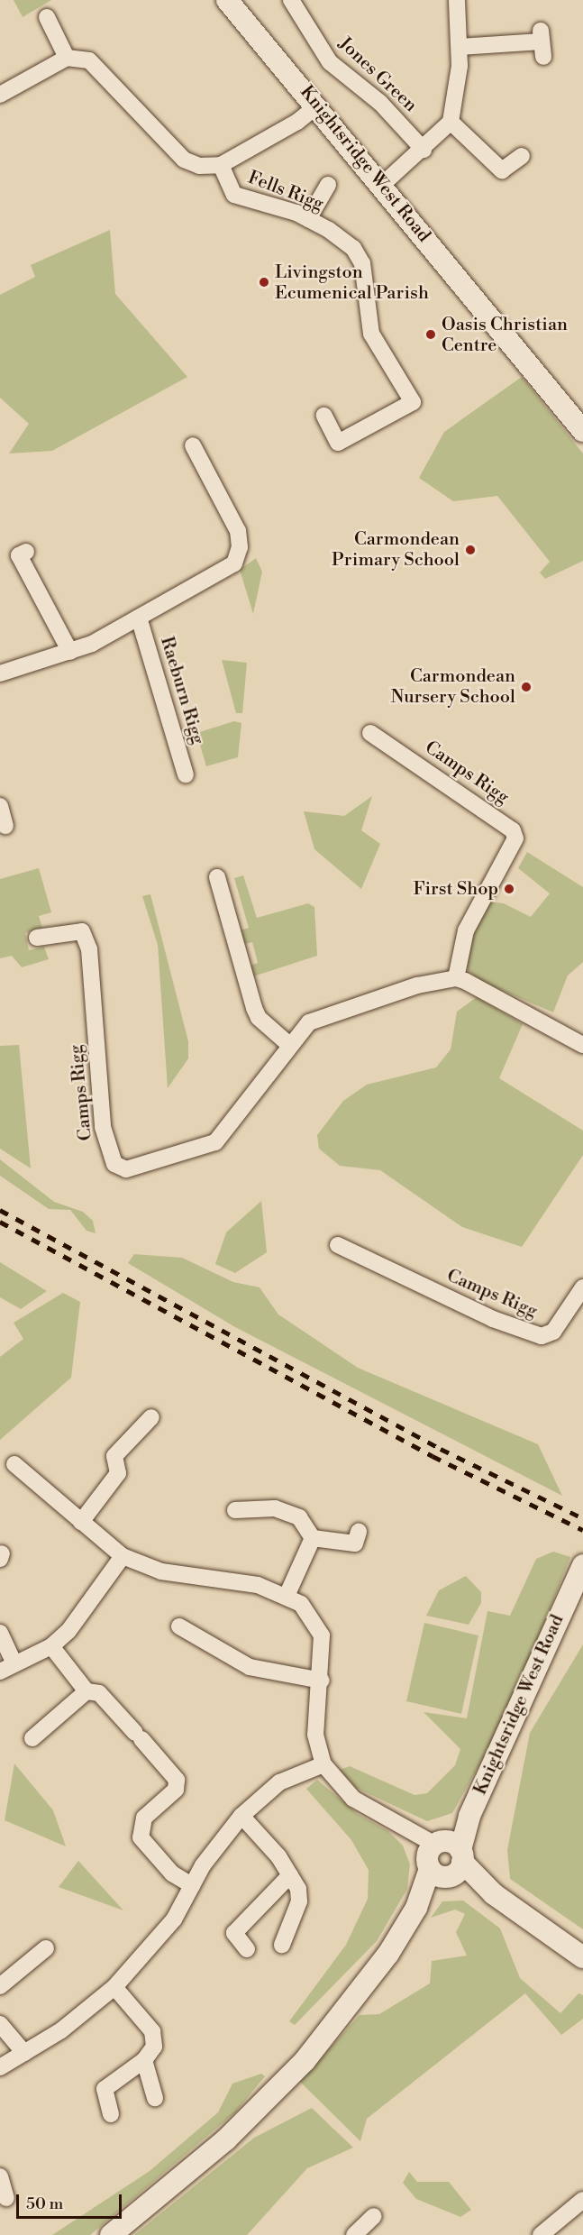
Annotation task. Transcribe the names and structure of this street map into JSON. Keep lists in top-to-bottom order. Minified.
{"streets":{"street":["Jones Green","Knightsridge West Road","Fells Rigg","Raeburn Rigg","Camps Rigg"]},"crossings":[["Knightsridge West Road","Fells Rigg"]],"places":["Livingston Ecumenical Parish","Oasis Christian Centre","Carmondean Primary School","Carmondean Nursery School","First Shop"],"scale_bar":"50 m"}
